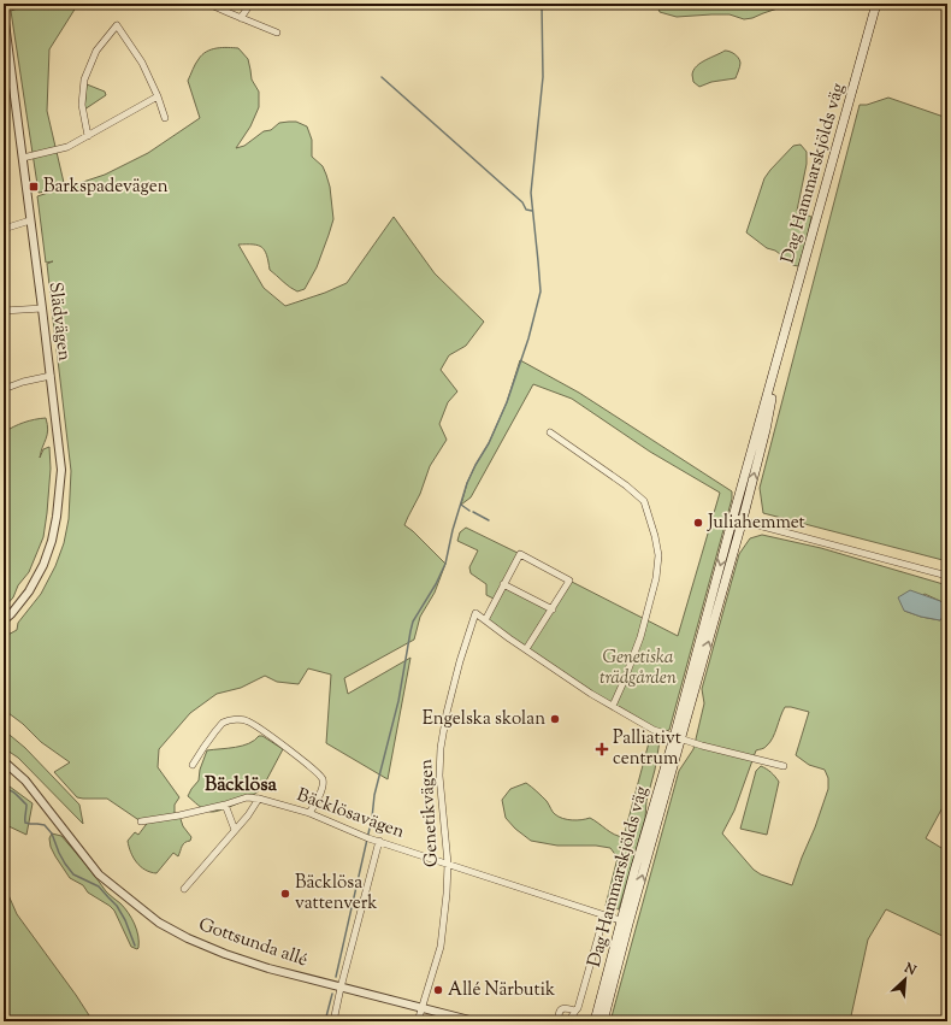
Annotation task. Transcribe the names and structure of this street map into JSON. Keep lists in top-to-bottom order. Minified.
{"streets":{"main road":["Dag Hammarskjölds väg"],"street":["Slädvägen","Genetikvägen","Bäcklösavägen","Gottsunda allé"]},"crossings":[["Dag Hammarskjölds väg","Bäcklösavägen"],["Genetikvägen","Bäcklösavägen"],["Genetikvägen","Gottsunda allé"]],"districts":["Bäcklösa"],"parks":["Genetiska trädgården"],"places":{"transit":["Barkspadevägen"],"other":["Juliahemmet","Engelska skolan","Bäcklösa vattenverk","Allé Närbutik"],"health":["Palliativt centrum"]},"north":"top right"}
